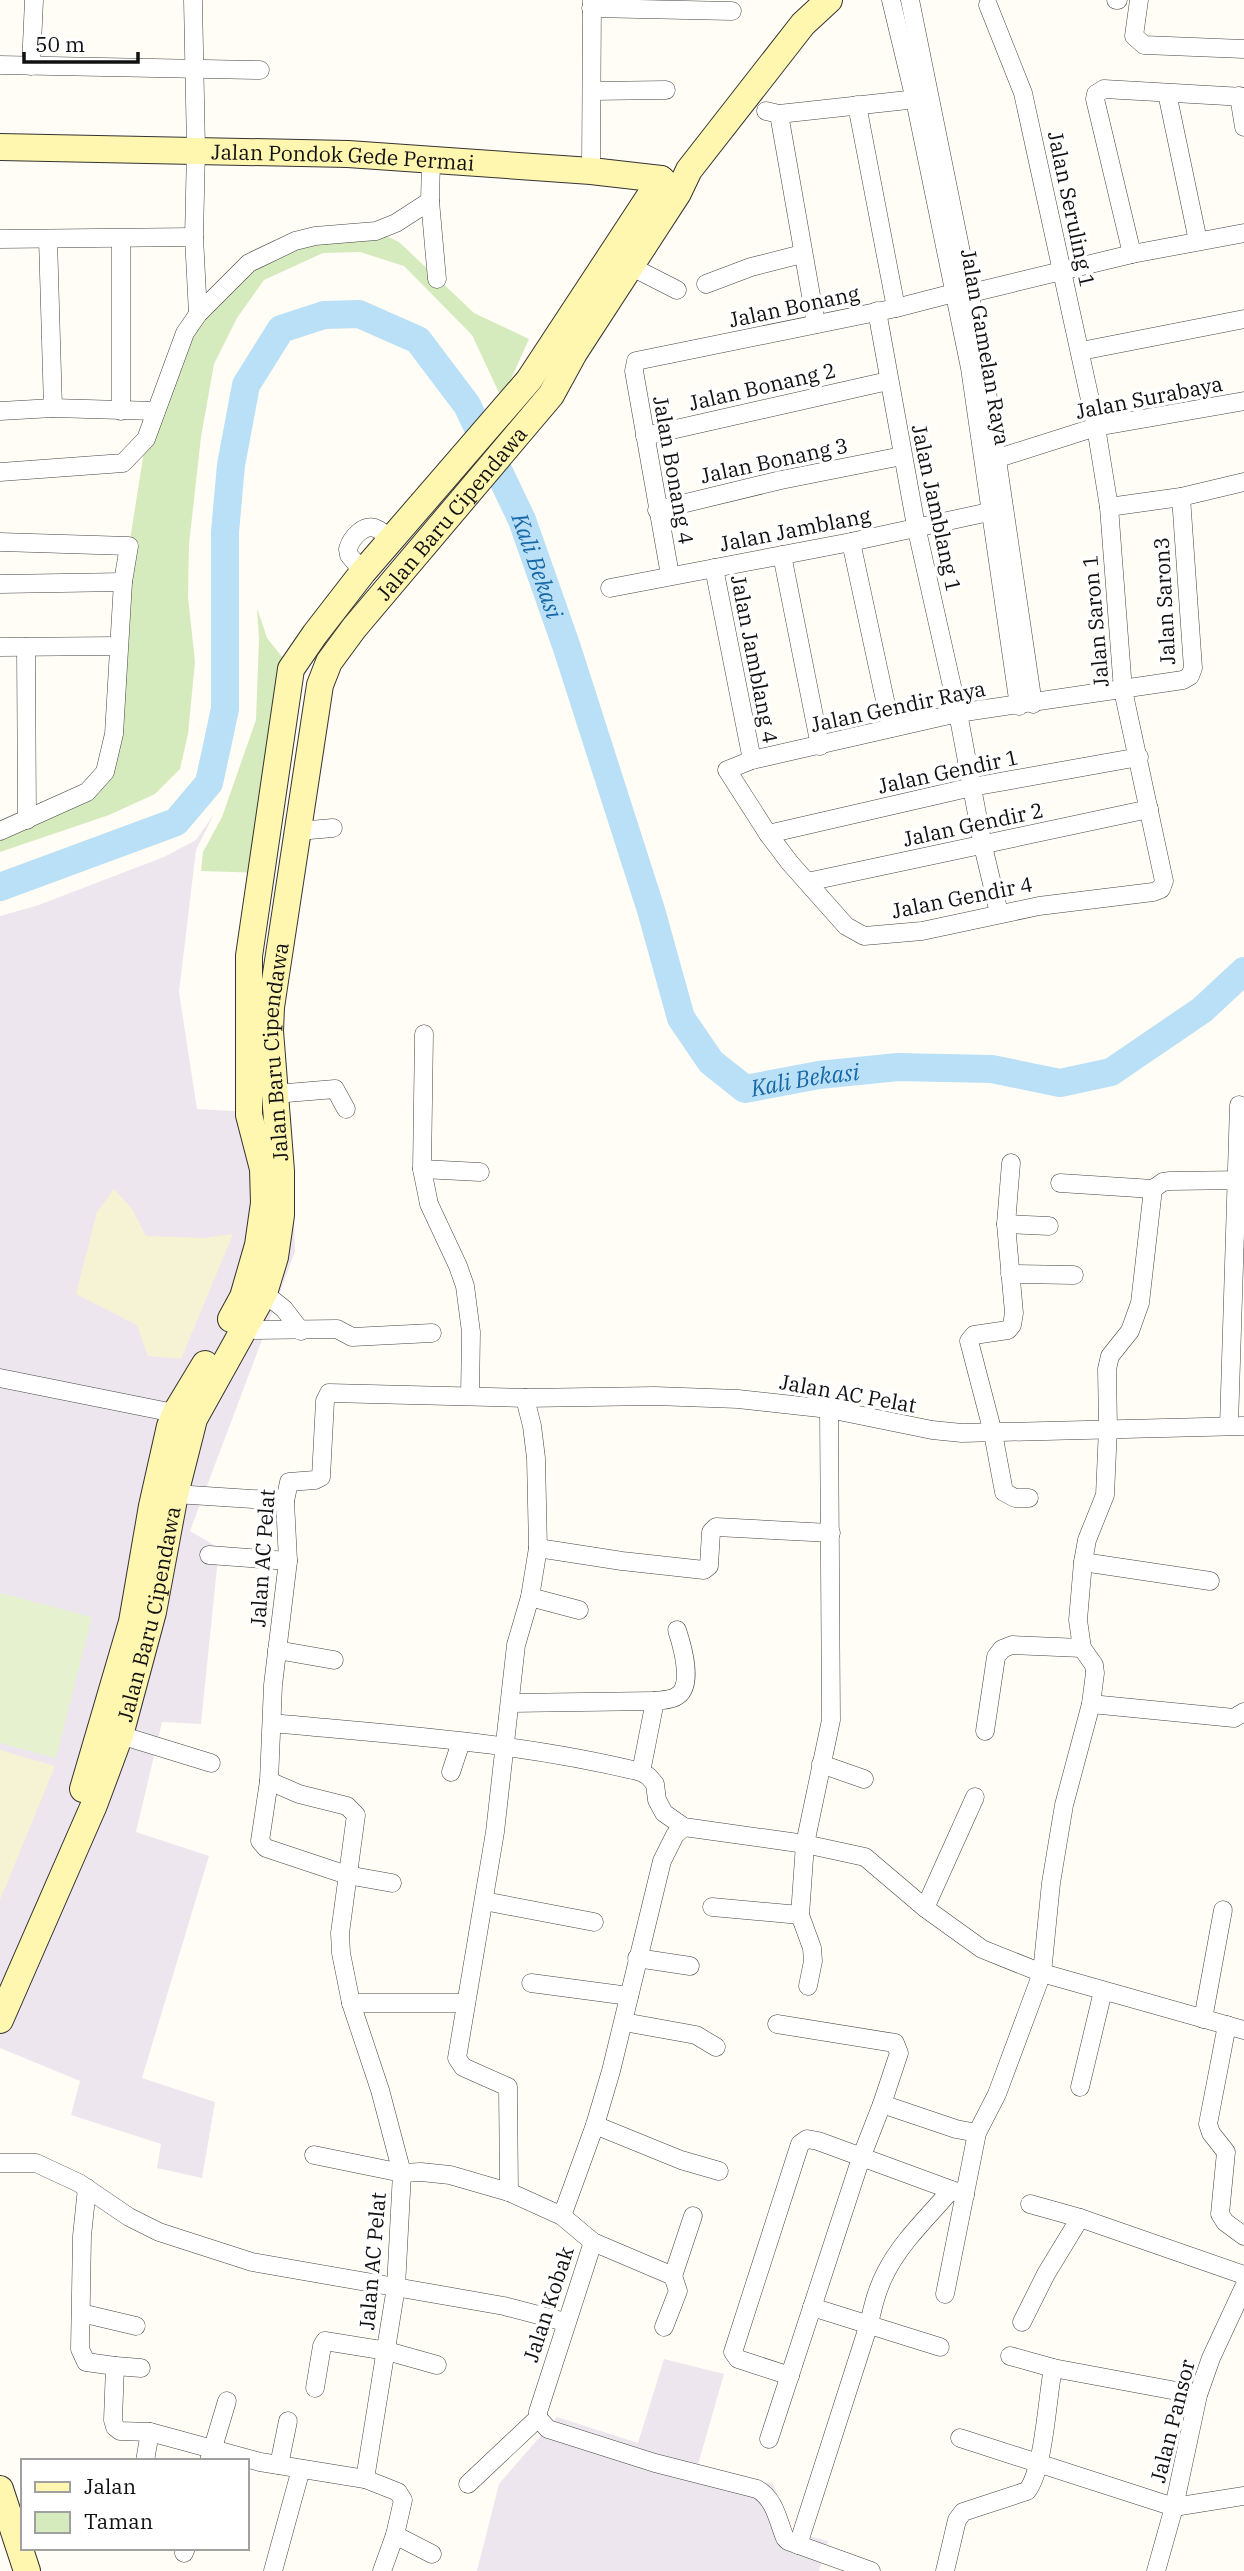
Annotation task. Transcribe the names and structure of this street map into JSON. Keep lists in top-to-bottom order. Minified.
{"streets":{"main road":["Jalan Pondok Gede Permai","Jalan Baru Cipendawa"],"street":["Jalan Seruling 1","Jalan Bonang","Jalan Gamelan Raya","Jalan Bonang 2","Jalan Surabaya","Jalan Bonang 3","Jalan Bonang 4","Jalan Jamblang 1","Jalan Jamblang","Jalan Saron3","Jalan Saron 1","Jalan Jamblang 4","Jalan Gendir Raya","Jalan Gendir 1","Jalan Gendir 2","Jalan Gendir 4","Jalan AC Pelat","Jalan Kobak","Jalan Pansor"]},"crossings":[["Jalan Pondok Gede Permai","Jalan Baru Cipendawa"],["Jalan Seruling 1","Jalan Bonang"],["Jalan Seruling 1","Jalan Surabaya"],["Jalan Seruling 1","Jalan Saron 1"],["Jalan Bonang","Jalan Gamelan Raya"],["Jalan Bonang","Jalan Bonang 4"],["Jalan Bonang","Jalan Jamblang 1"],["Jalan Gamelan Raya","Jalan Surabaya"],["Jalan Gamelan Raya","Jalan Jamblang"],["Jalan Gamelan Raya","Jalan Gendir Raya"],["Jalan Bonang 2","Jalan Bonang 4"],["Jalan Bonang 2","Jalan Jamblang 1"],["Jalan Surabaya","Jalan Saron 1"],["Jalan Bonang 3","Jalan Bonang 4"],["Jalan Bonang 3","Jalan Jamblang 1"],["Jalan Bonang 4","Jalan Jamblang"],["Jalan Jamblang 1","Jalan Jamblang"],["Jalan Jamblang 1","Jalan Gendir Raya"],["Jalan Jamblang 1","Jalan Gendir 1"],["Jalan Jamblang 1","Jalan Gendir 2"],["Jalan Jamblang 1","Jalan Gendir 4"],["Jalan Jamblang","Jalan Jamblang 4"],["Jalan Saron3","Jalan Saron 1"],["Jalan Saron3","Jalan Gendir Raya"],["Jalan Saron 1","Jalan Gendir Raya"],["Jalan Saron 1","Jalan Gendir 1"],["Jalan Saron 1","Jalan Gendir 2"],["Jalan Saron 1","Jalan Gendir 4"],["Jalan Jamblang 4","Jalan Gendir Raya"],["Jalan Gendir Raya","Jalan Gendir 4"],["Jalan Gendir 1","Jalan Gendir 4"],["Jalan Gendir 2","Jalan Gendir 4"],["Jalan AC Pelat","Jalan Kobak"]],"water":["Kali Bekasi"],"legend":["Jalan","Taman"],"scale_bar":"50 m"}
